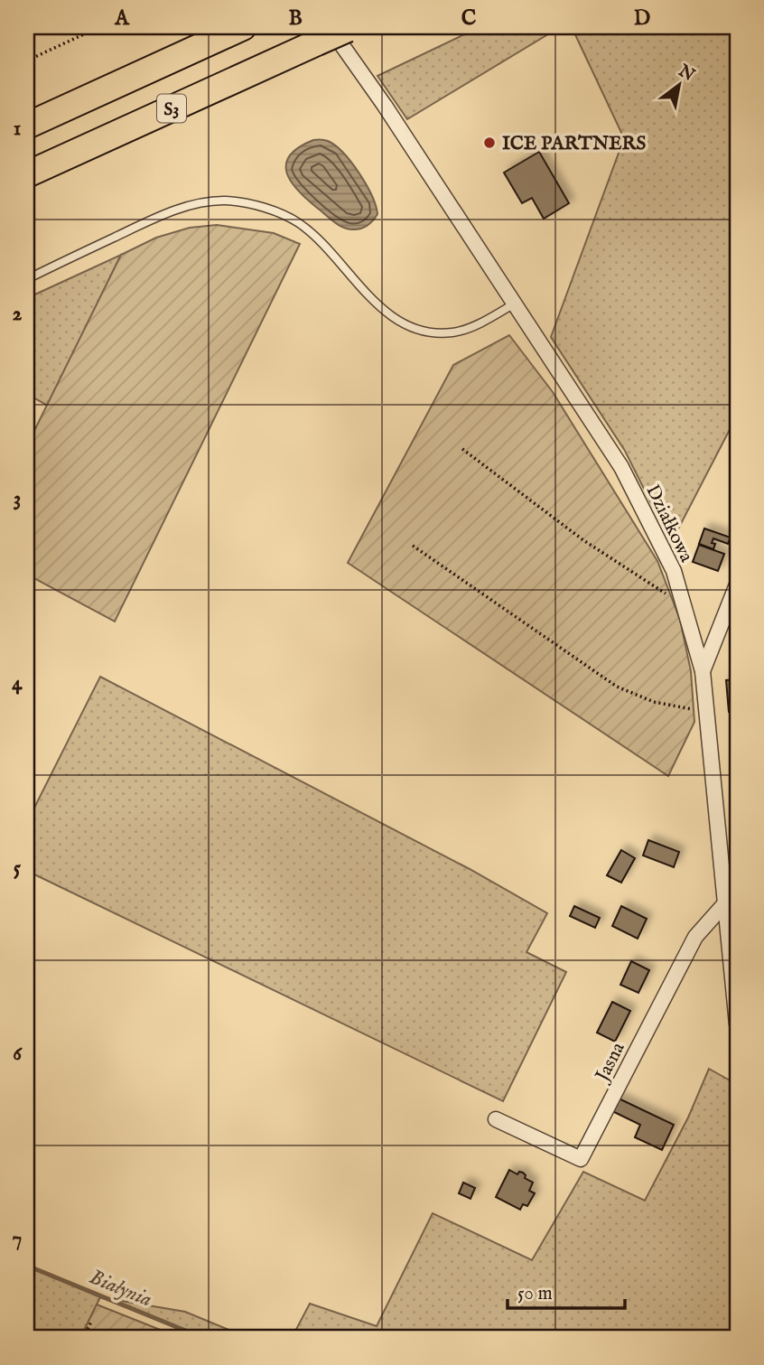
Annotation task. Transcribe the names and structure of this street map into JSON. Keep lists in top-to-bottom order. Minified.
{"streets":{"highway":["S3"],"street":["Działkowa","Jasna"]},"crossings":[["S3","Działkowa"],["Działkowa","Jasna"]],"water":["Białynia"],"places":["ICE PARTNERS"],"scale_bar":"50 m","north":"top right","grid":{"columns":["A","B","C","D"],"rows":["1","2","3","4","5","6","7"]}}
